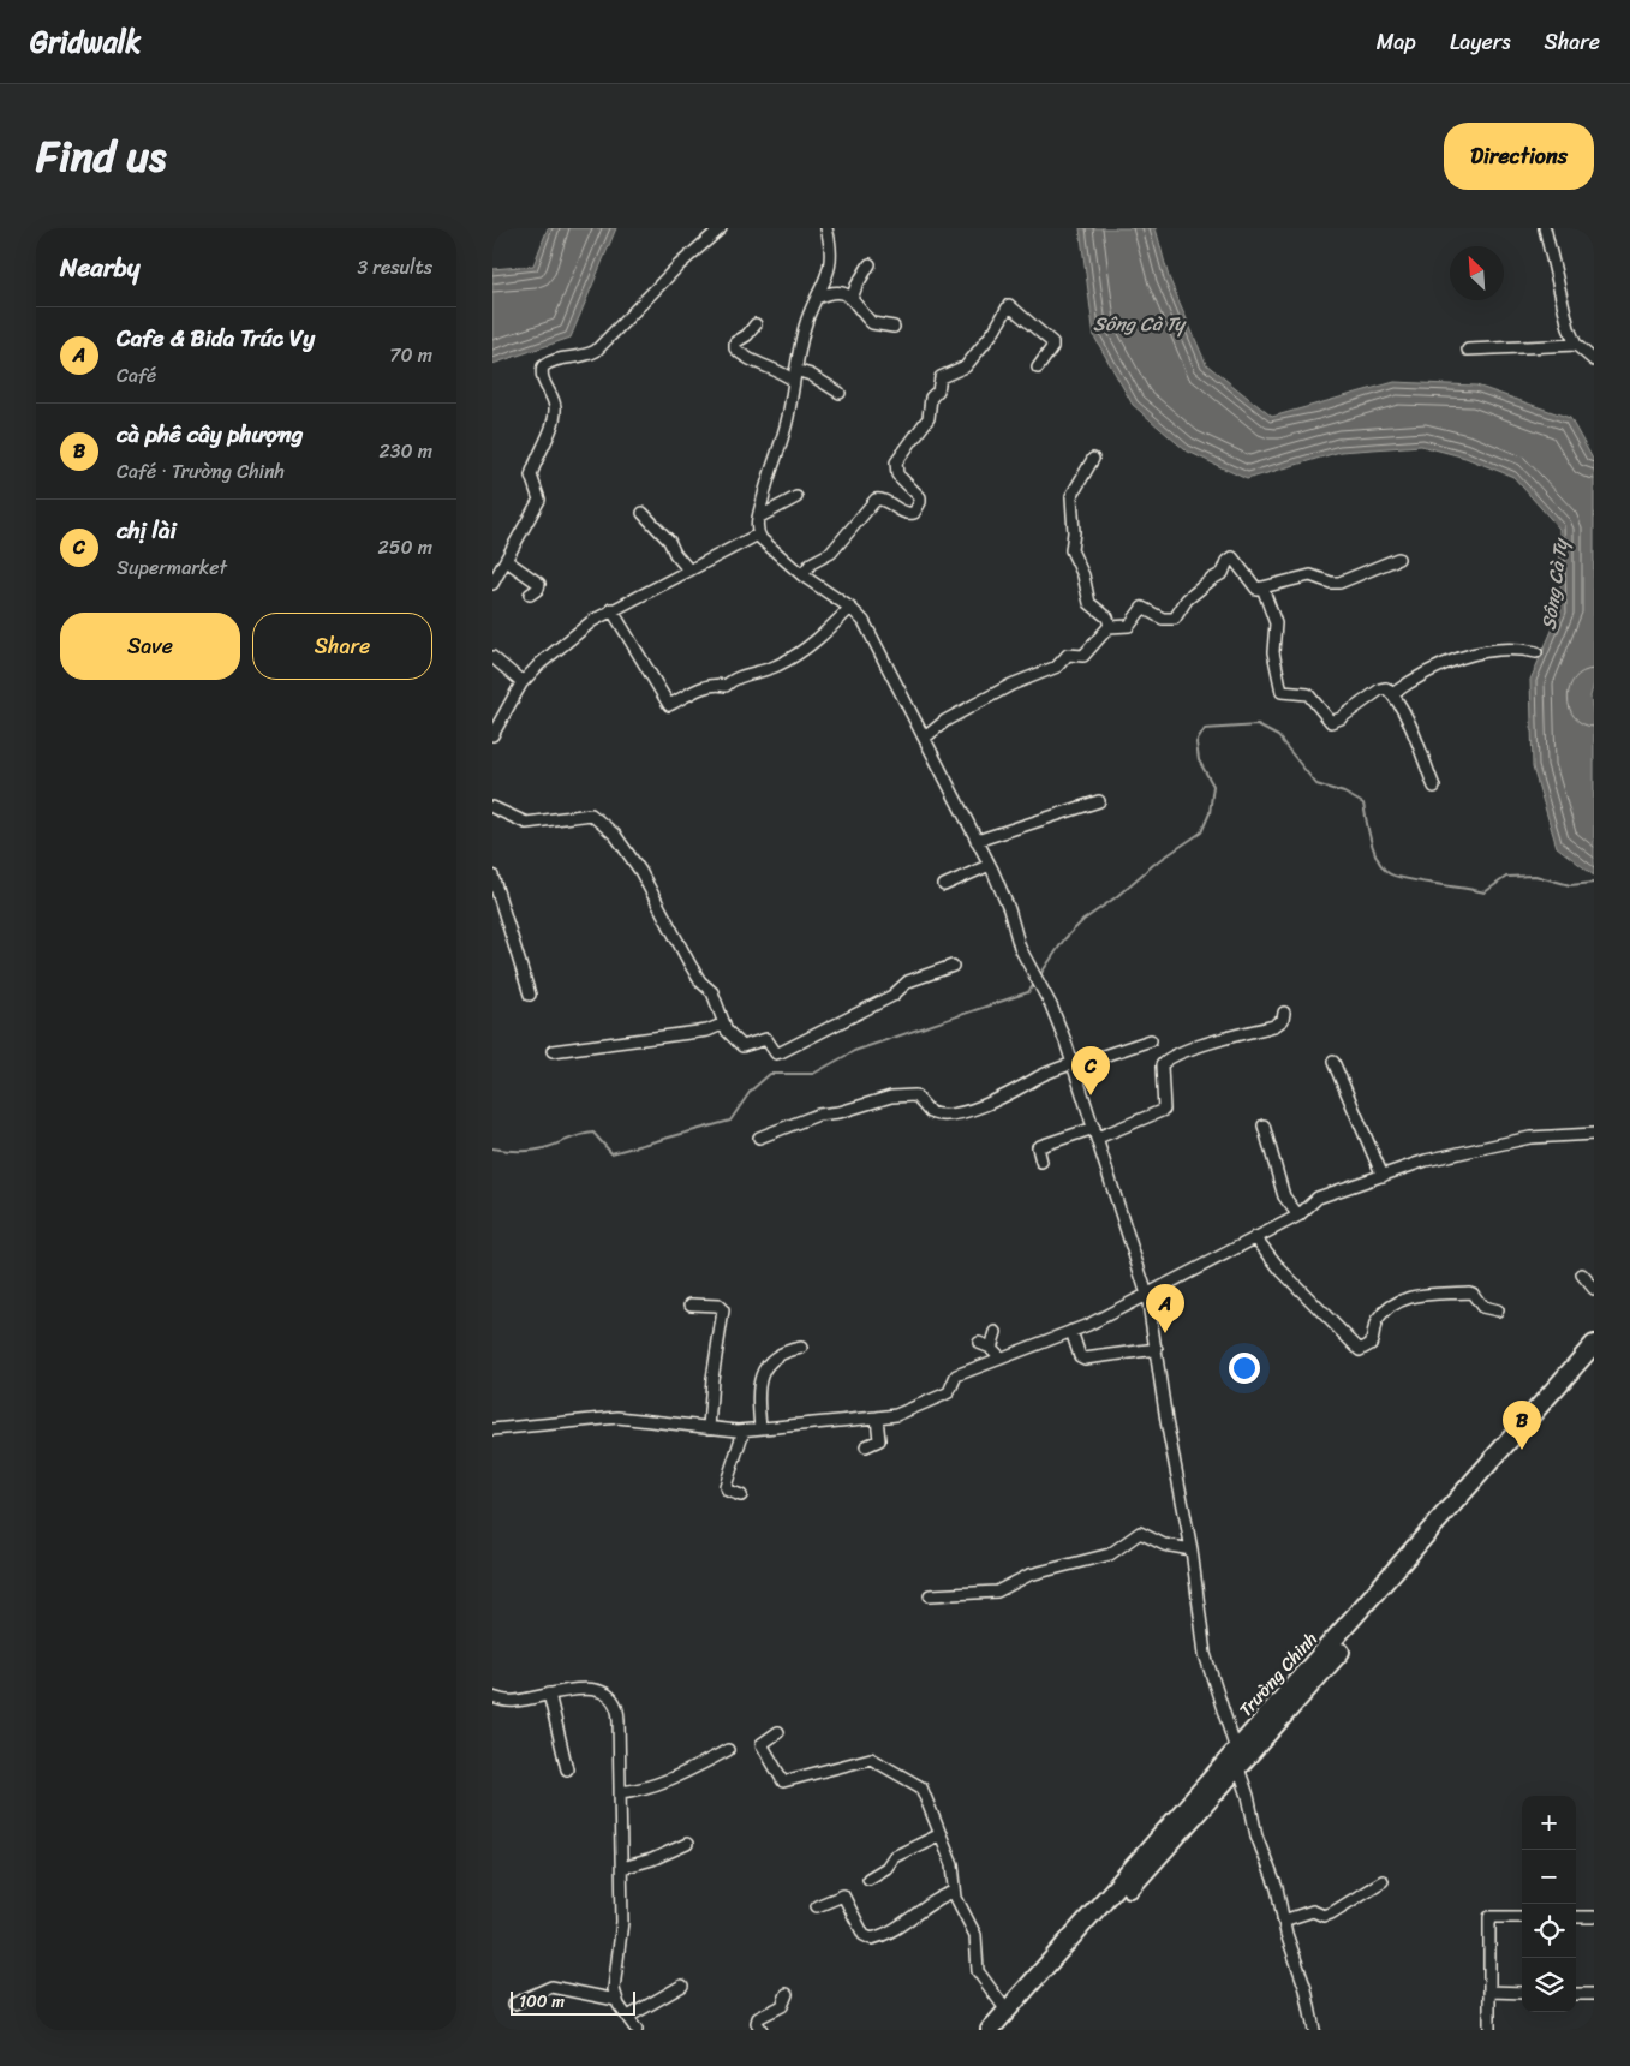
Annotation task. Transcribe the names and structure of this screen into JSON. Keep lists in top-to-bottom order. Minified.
{"streets":{"highway":["Trường Chinh"]},"water":["Sông Cà Ty"],"scale_bar":"100 m","north":"top left","page":{"header":"Gridwalk","nav":["Map","Layers","Share"],"title":"Find us","buttons":["Directions",["Save","Share"]],"heading":["Nearby","3 results"],"list":[{"mark":"A","name":"Cafe & Bida Trúc Vy","note":"Café","value":"70 m"},{"mark":"B","name":"cà phê cây phượng","note":"Café · Trường Chinh","value":"230 m"},{"mark":"C","name":"chị lài","note":"Supermarket","value":"250 m"}],"pins":["C","A","B"],"map_buttons":["+","−"],"scale":"100 m"}}
